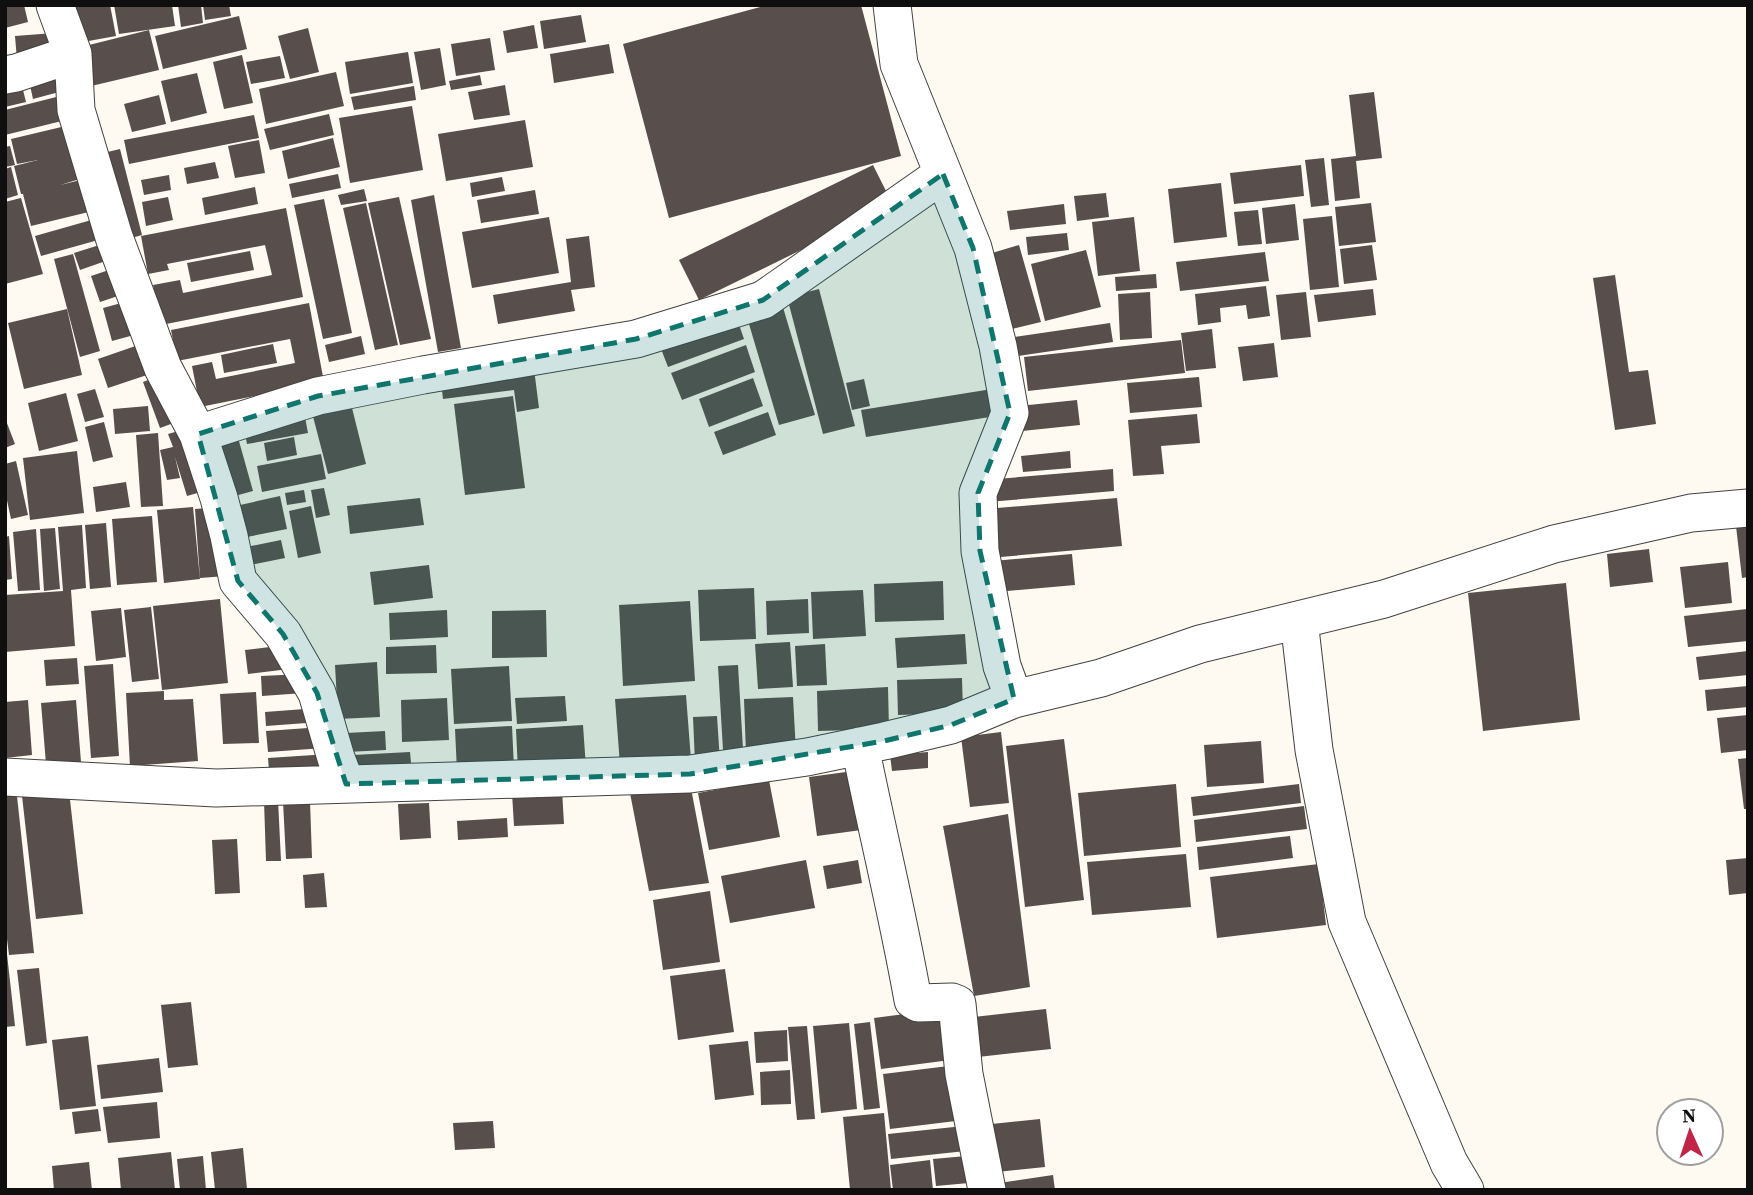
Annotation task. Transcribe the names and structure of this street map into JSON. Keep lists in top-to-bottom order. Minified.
{"north":"top"}
